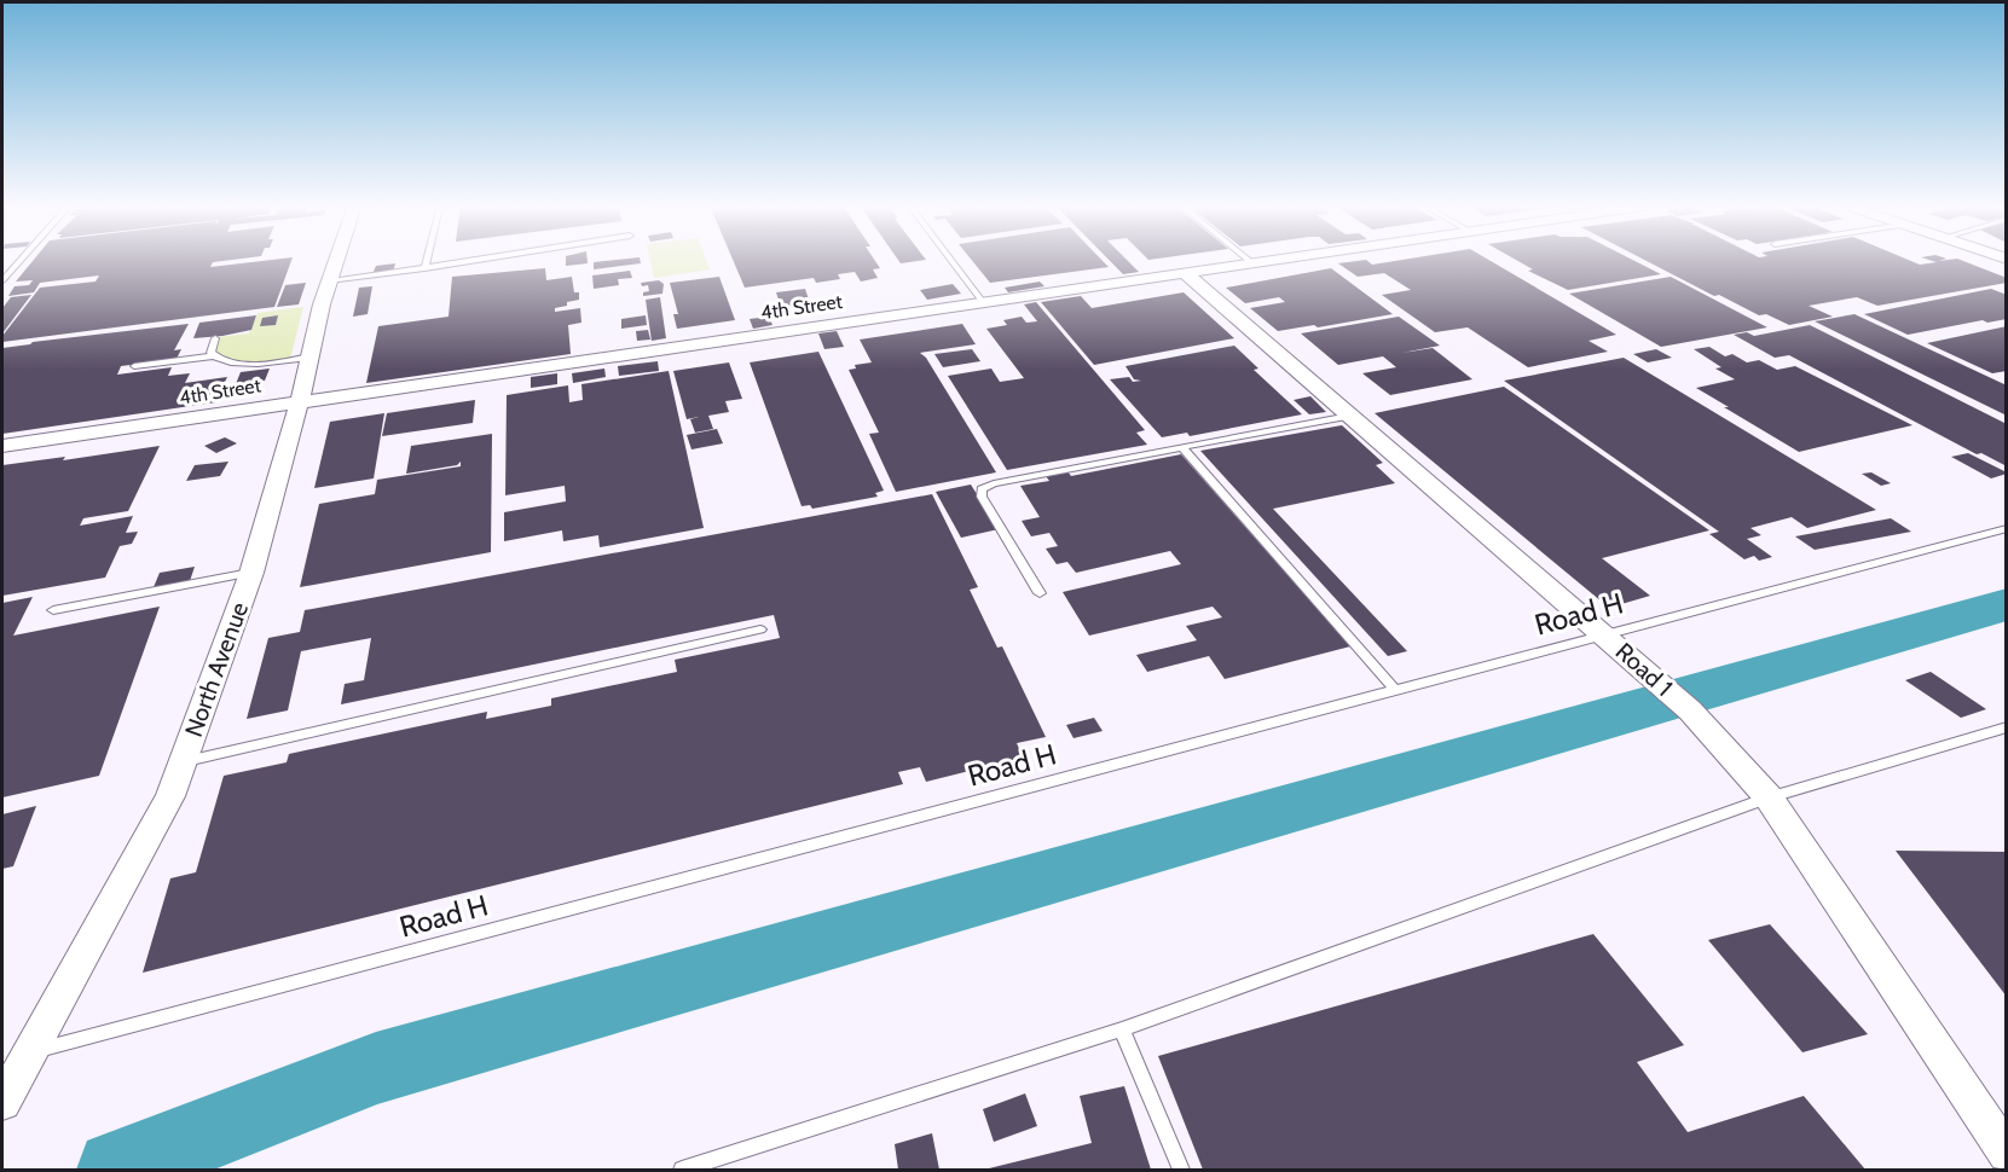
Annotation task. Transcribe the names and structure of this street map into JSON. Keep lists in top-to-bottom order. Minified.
{"streets":{"street":["4th Street","North Avenue","Road 1"],"lane":["Road H"]},"crossings":[["4th Street","North Avenue"],["4th Street","Road 1"],["Road H","North Avenue"],["Road H","Road 1"]]}
